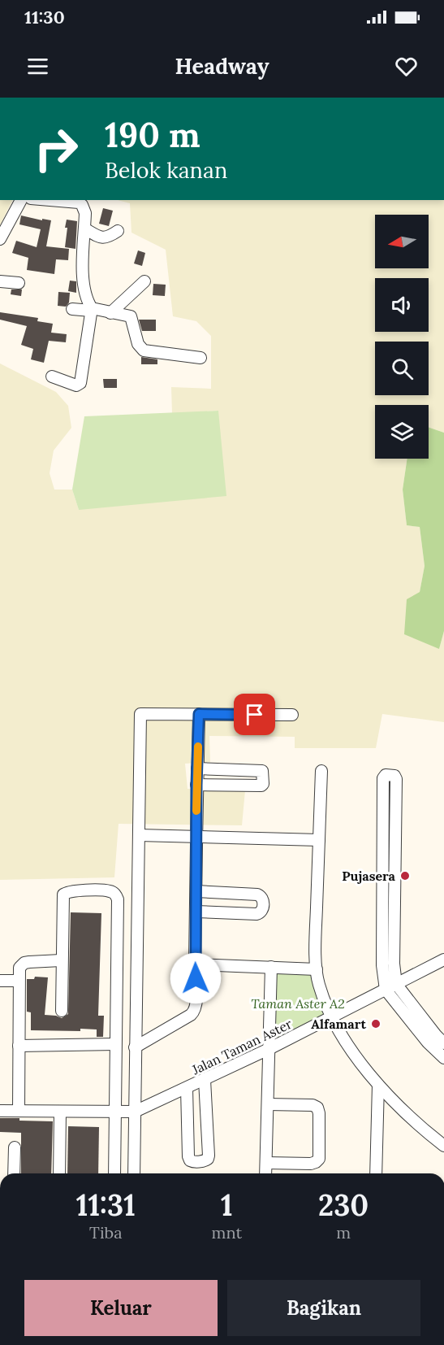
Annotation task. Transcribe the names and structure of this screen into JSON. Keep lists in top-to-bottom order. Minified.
{"streets":{"street":["Jalan Taman Aster"]},"parks":["Taman Aster A2"],"places":["Pujasera","Alfamart"],"north":"left","page":{"status":"11:30","header":"Headway","turn":["190 m","Belok kanan"],"eta":["11:31","Tiba","1","mnt","230","m"],"buttons":["Keluar","Bagikan"]}}
